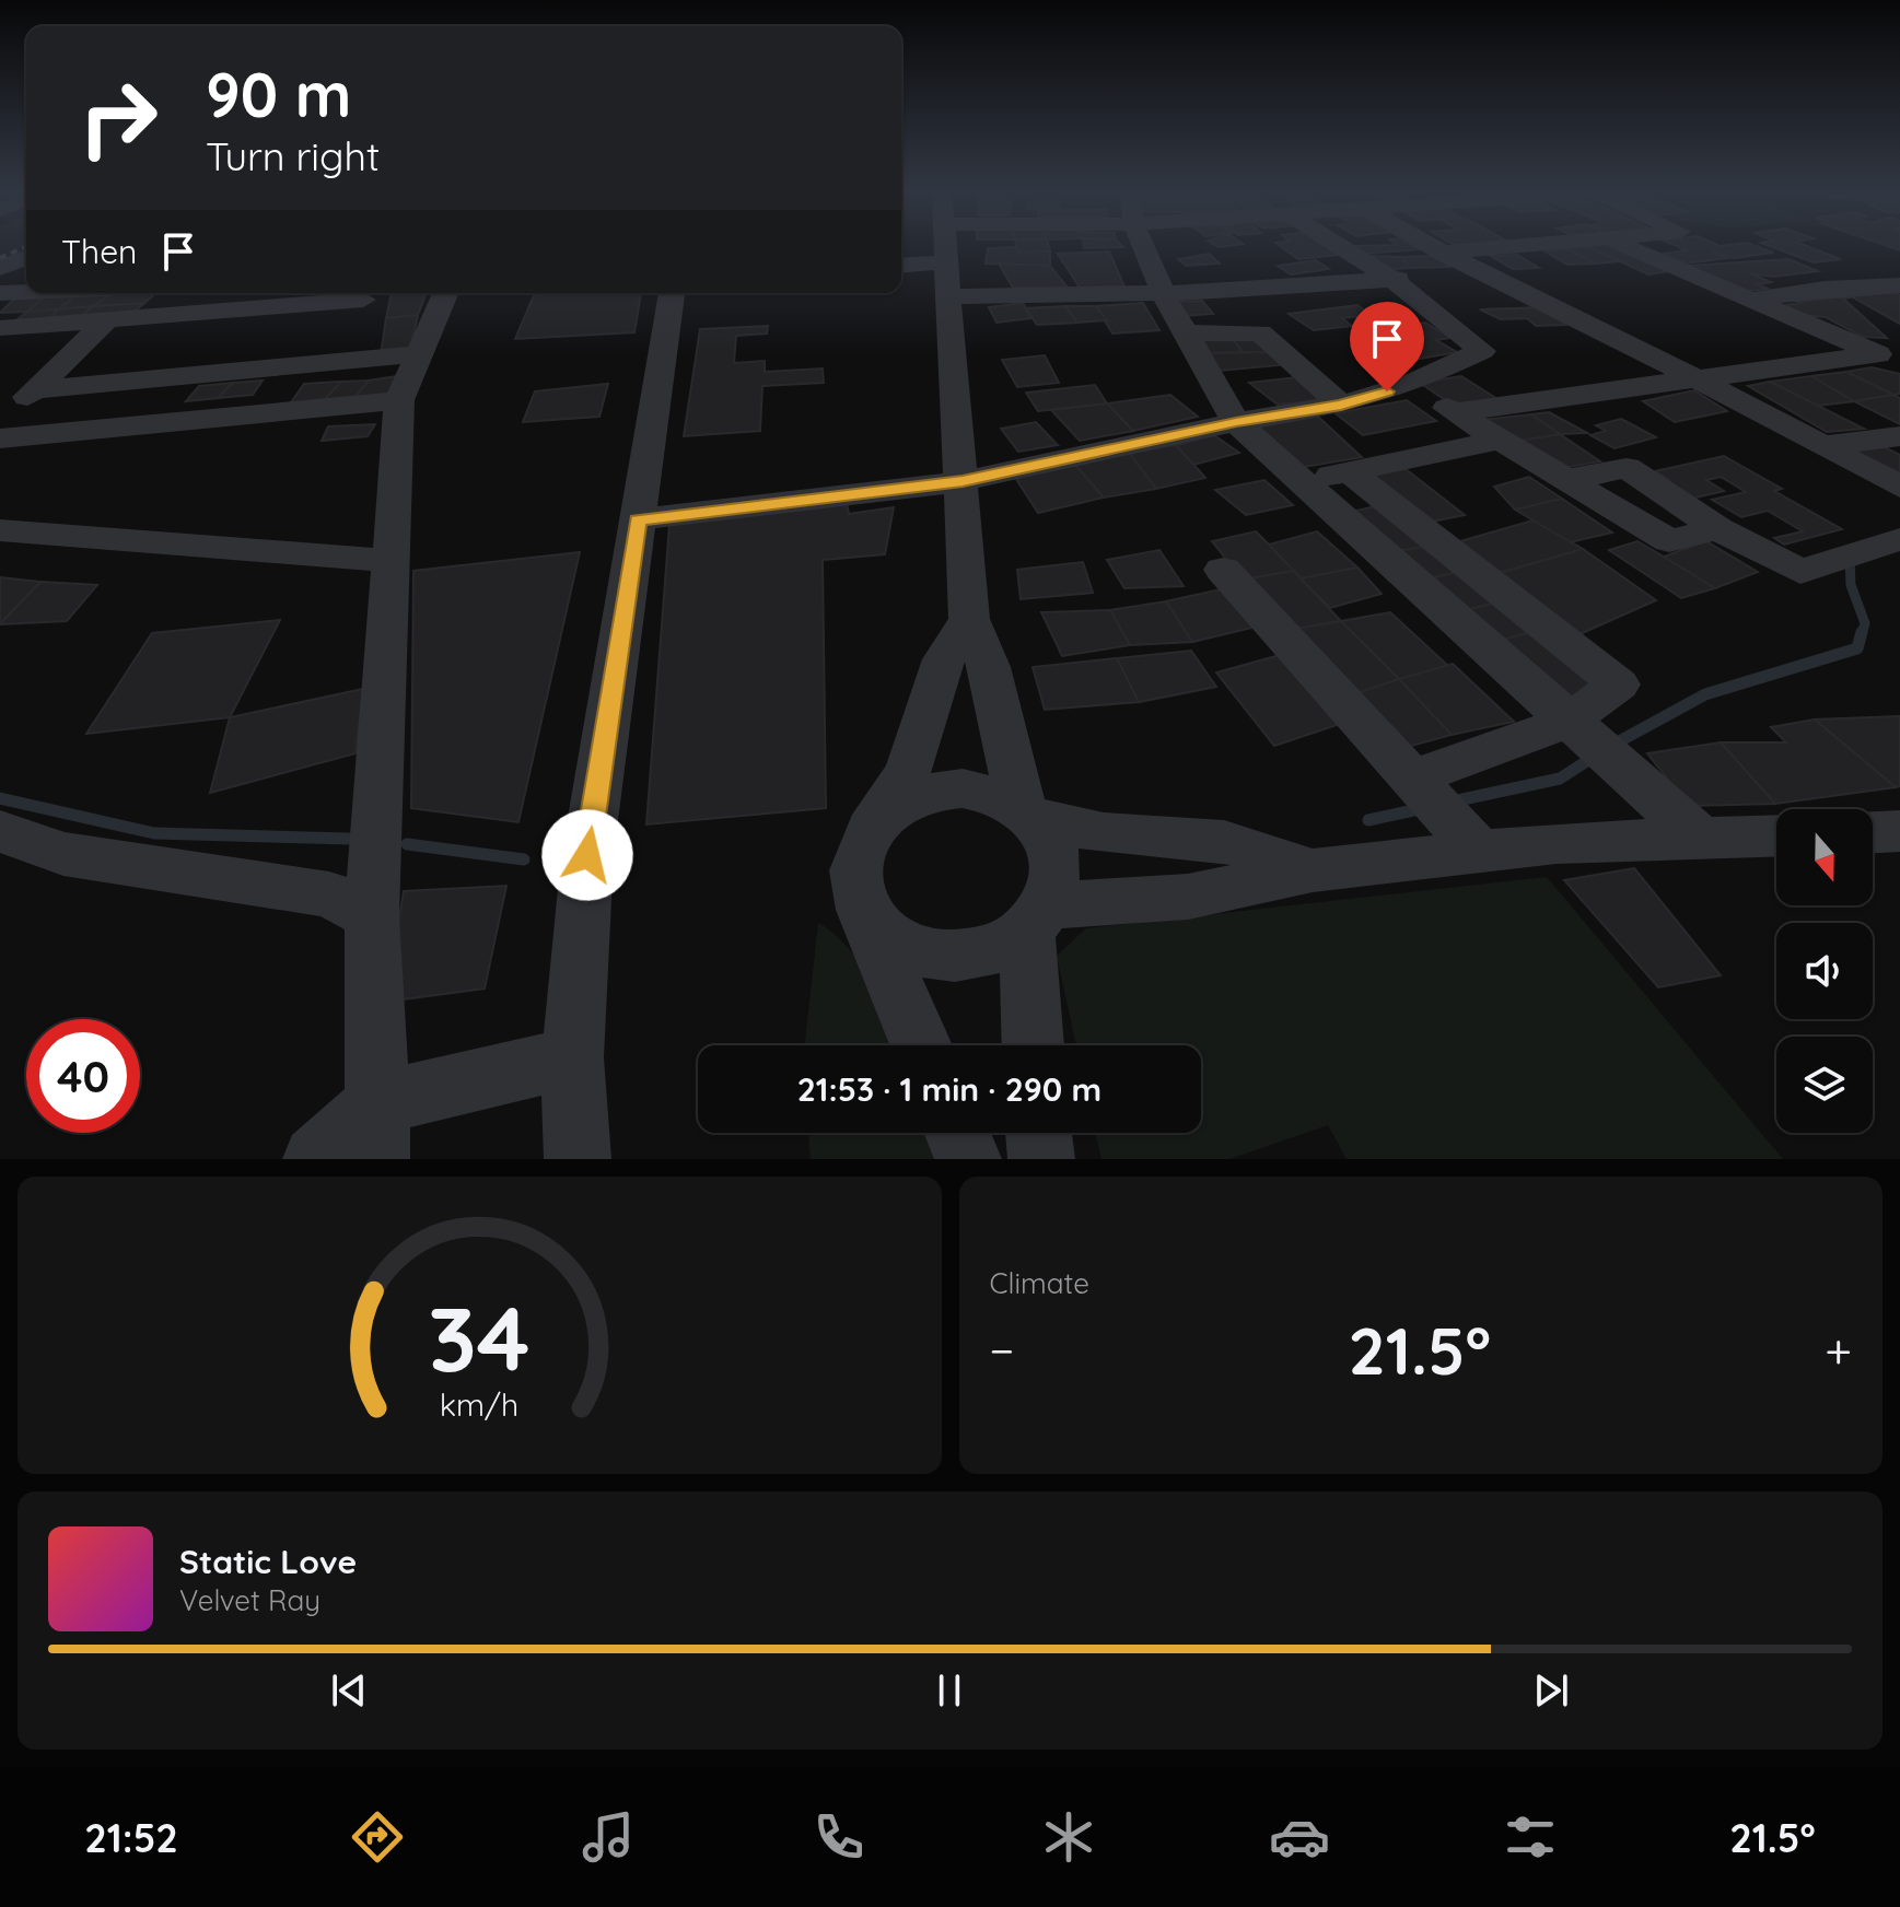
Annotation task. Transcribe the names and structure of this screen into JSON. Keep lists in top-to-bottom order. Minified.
{"north":"bottom","page":{"turn":["90 m","Turn right"],"then":"Then","limit":"40","trip":"21:53 · 1 min · 290 m","tile":"Climate","heat":["−","21.5°","+"],"song":["Static Love","Velvet Ray"],"tabs":["21:52","21.5°"],"gauge":["34","km/h"]}}
